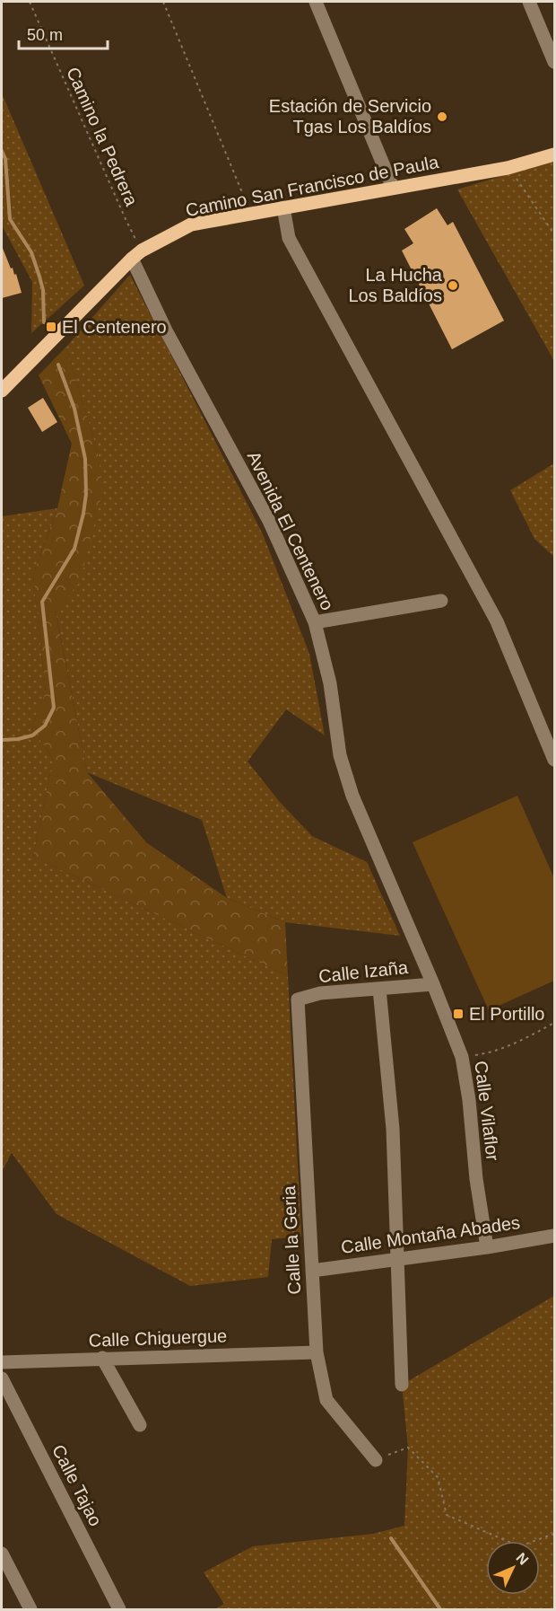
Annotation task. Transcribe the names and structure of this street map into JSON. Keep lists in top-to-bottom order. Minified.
{"streets":{"main road":["Camino San Francisco de Paula"],"street":["Avenida El Centenero","Calle Izaña","Calle Vilaflor","Calle Montaña Abades","Calle la Geria","Calle Chiguergue","Calle Tajao"],"path":["Camino la Pedrera"]},"crossings":[["Camino la Pedrera","Camino San Francisco de Paula"],["Camino la Pedrera","Avenida El Centenero"],["Camino San Francisco de Paula","Avenida El Centenero"],["Avenida El Centenero","Calle Izaña"],["Avenida El Centenero","Calle Vilaflor"],["Calle Izaña","Calle Vilaflor"],["Calle Izaña","Calle la Geria"],["Calle Vilaflor","Calle Montaña Abades"],["Calle Montaña Abades","Calle la Geria"],["Calle la Geria","Calle Chiguergue"]],"places":{"other":["Estación de Servicio Tgas Los Baldíos","La Hucha Los Baldíos"],"transit":["El Centenero","El Portillo"]},"scale_bar":"50 m","north":"top right"}
